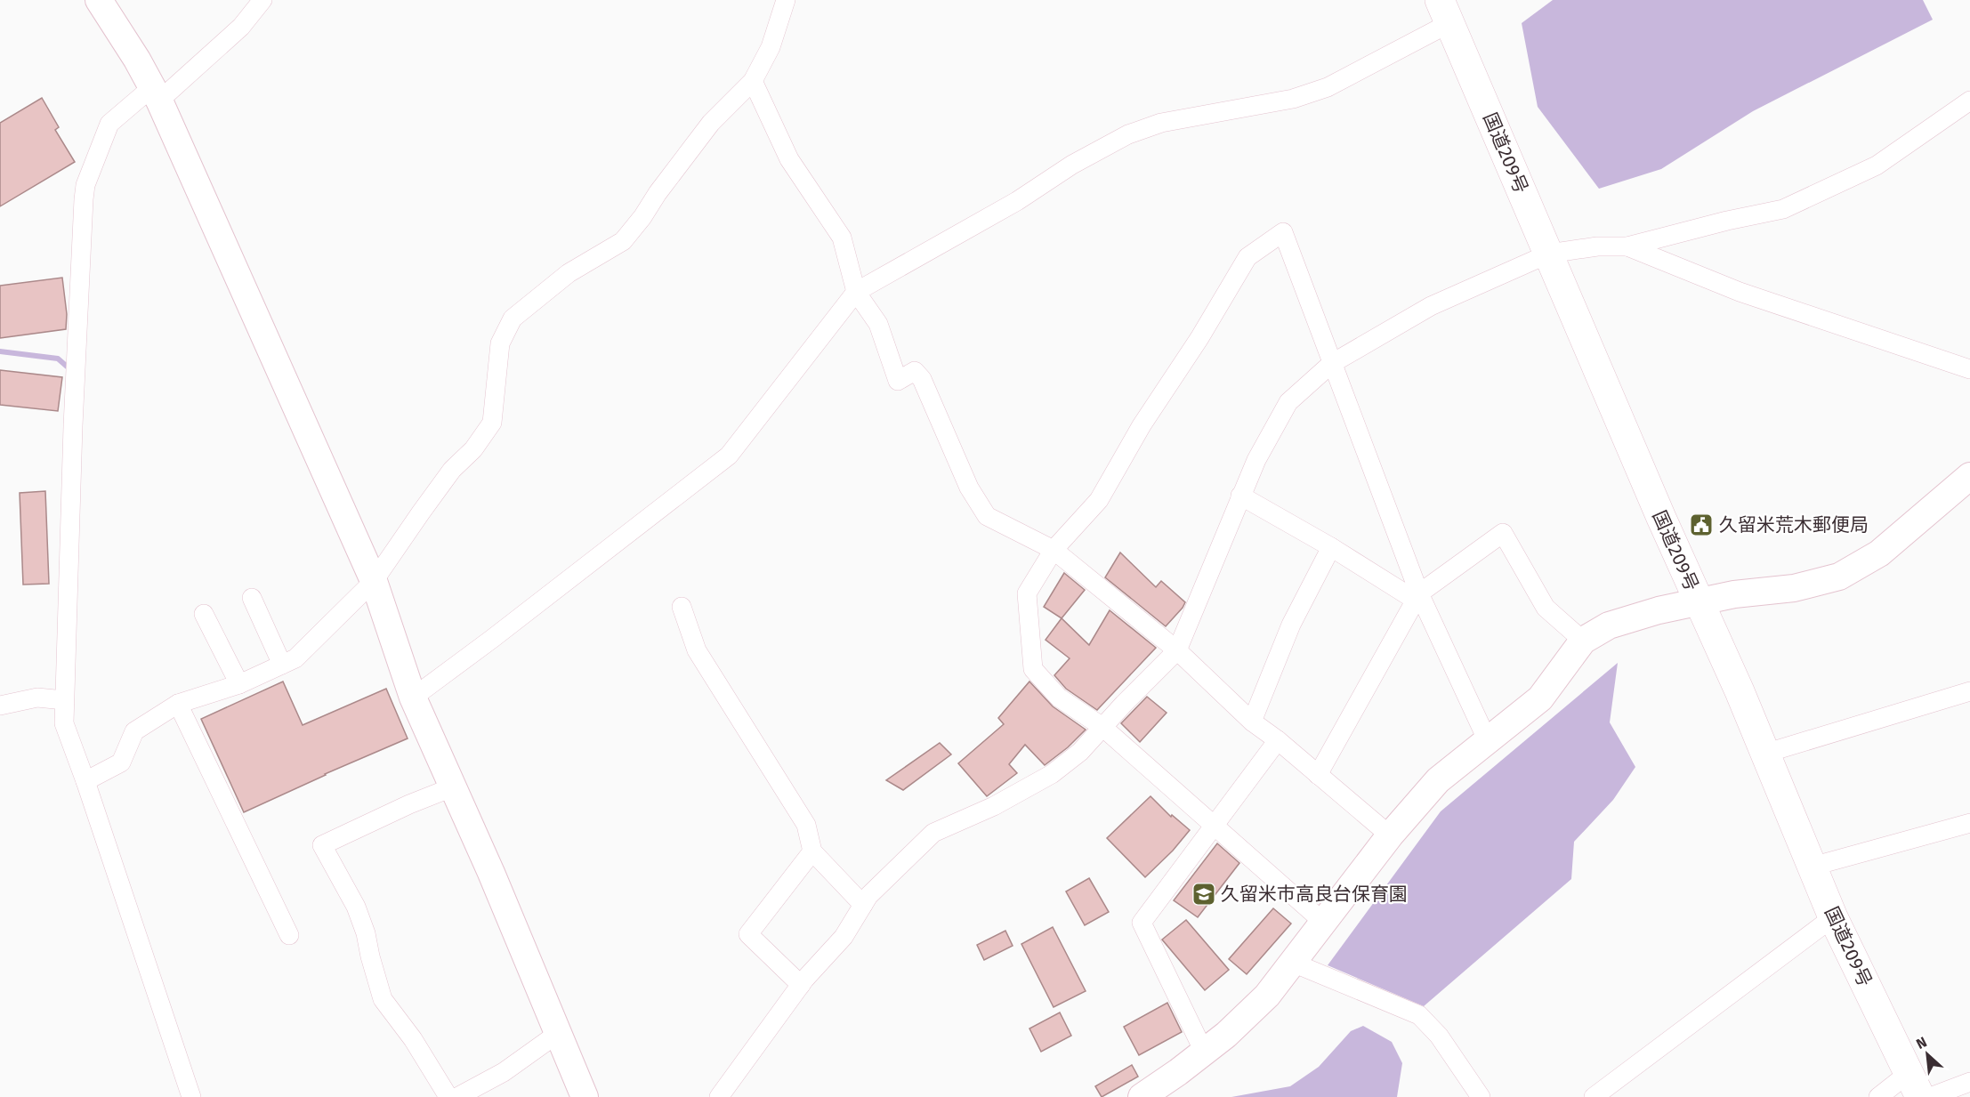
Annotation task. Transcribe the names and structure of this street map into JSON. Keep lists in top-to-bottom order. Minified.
{"streets":{"highway":["国道209号"]},"places":{"public building":["久留米荒木郵便局"],"school or university":["久留米市高良台保育園"]},"north":"top left"}
